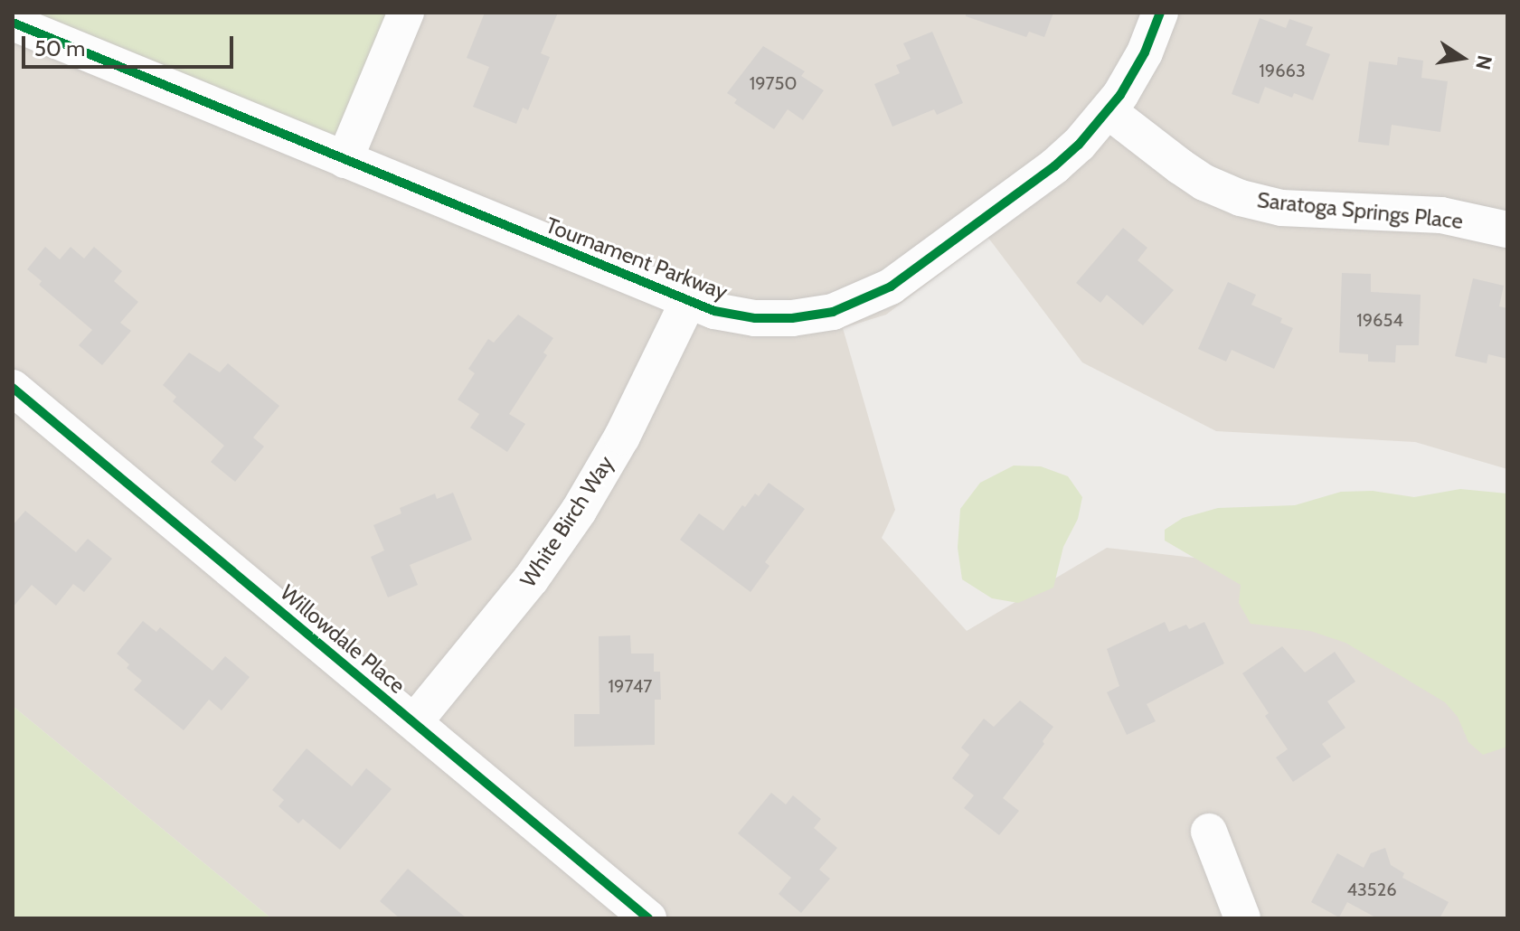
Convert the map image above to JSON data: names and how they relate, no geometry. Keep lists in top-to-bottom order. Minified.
{"streets":{"street":["Saratoga Springs Place","Tournament Parkway","White Birch Way","Willowdale Place"]},"crossings":[["Saratoga Springs Place","Tournament Parkway"],["Tournament Parkway","White Birch Way"],["White Birch Way","Willowdale Place"]],"house_numbers":["19663","19750","19654","19747","43526"],"scale_bar":"50 m","north":"right"}
